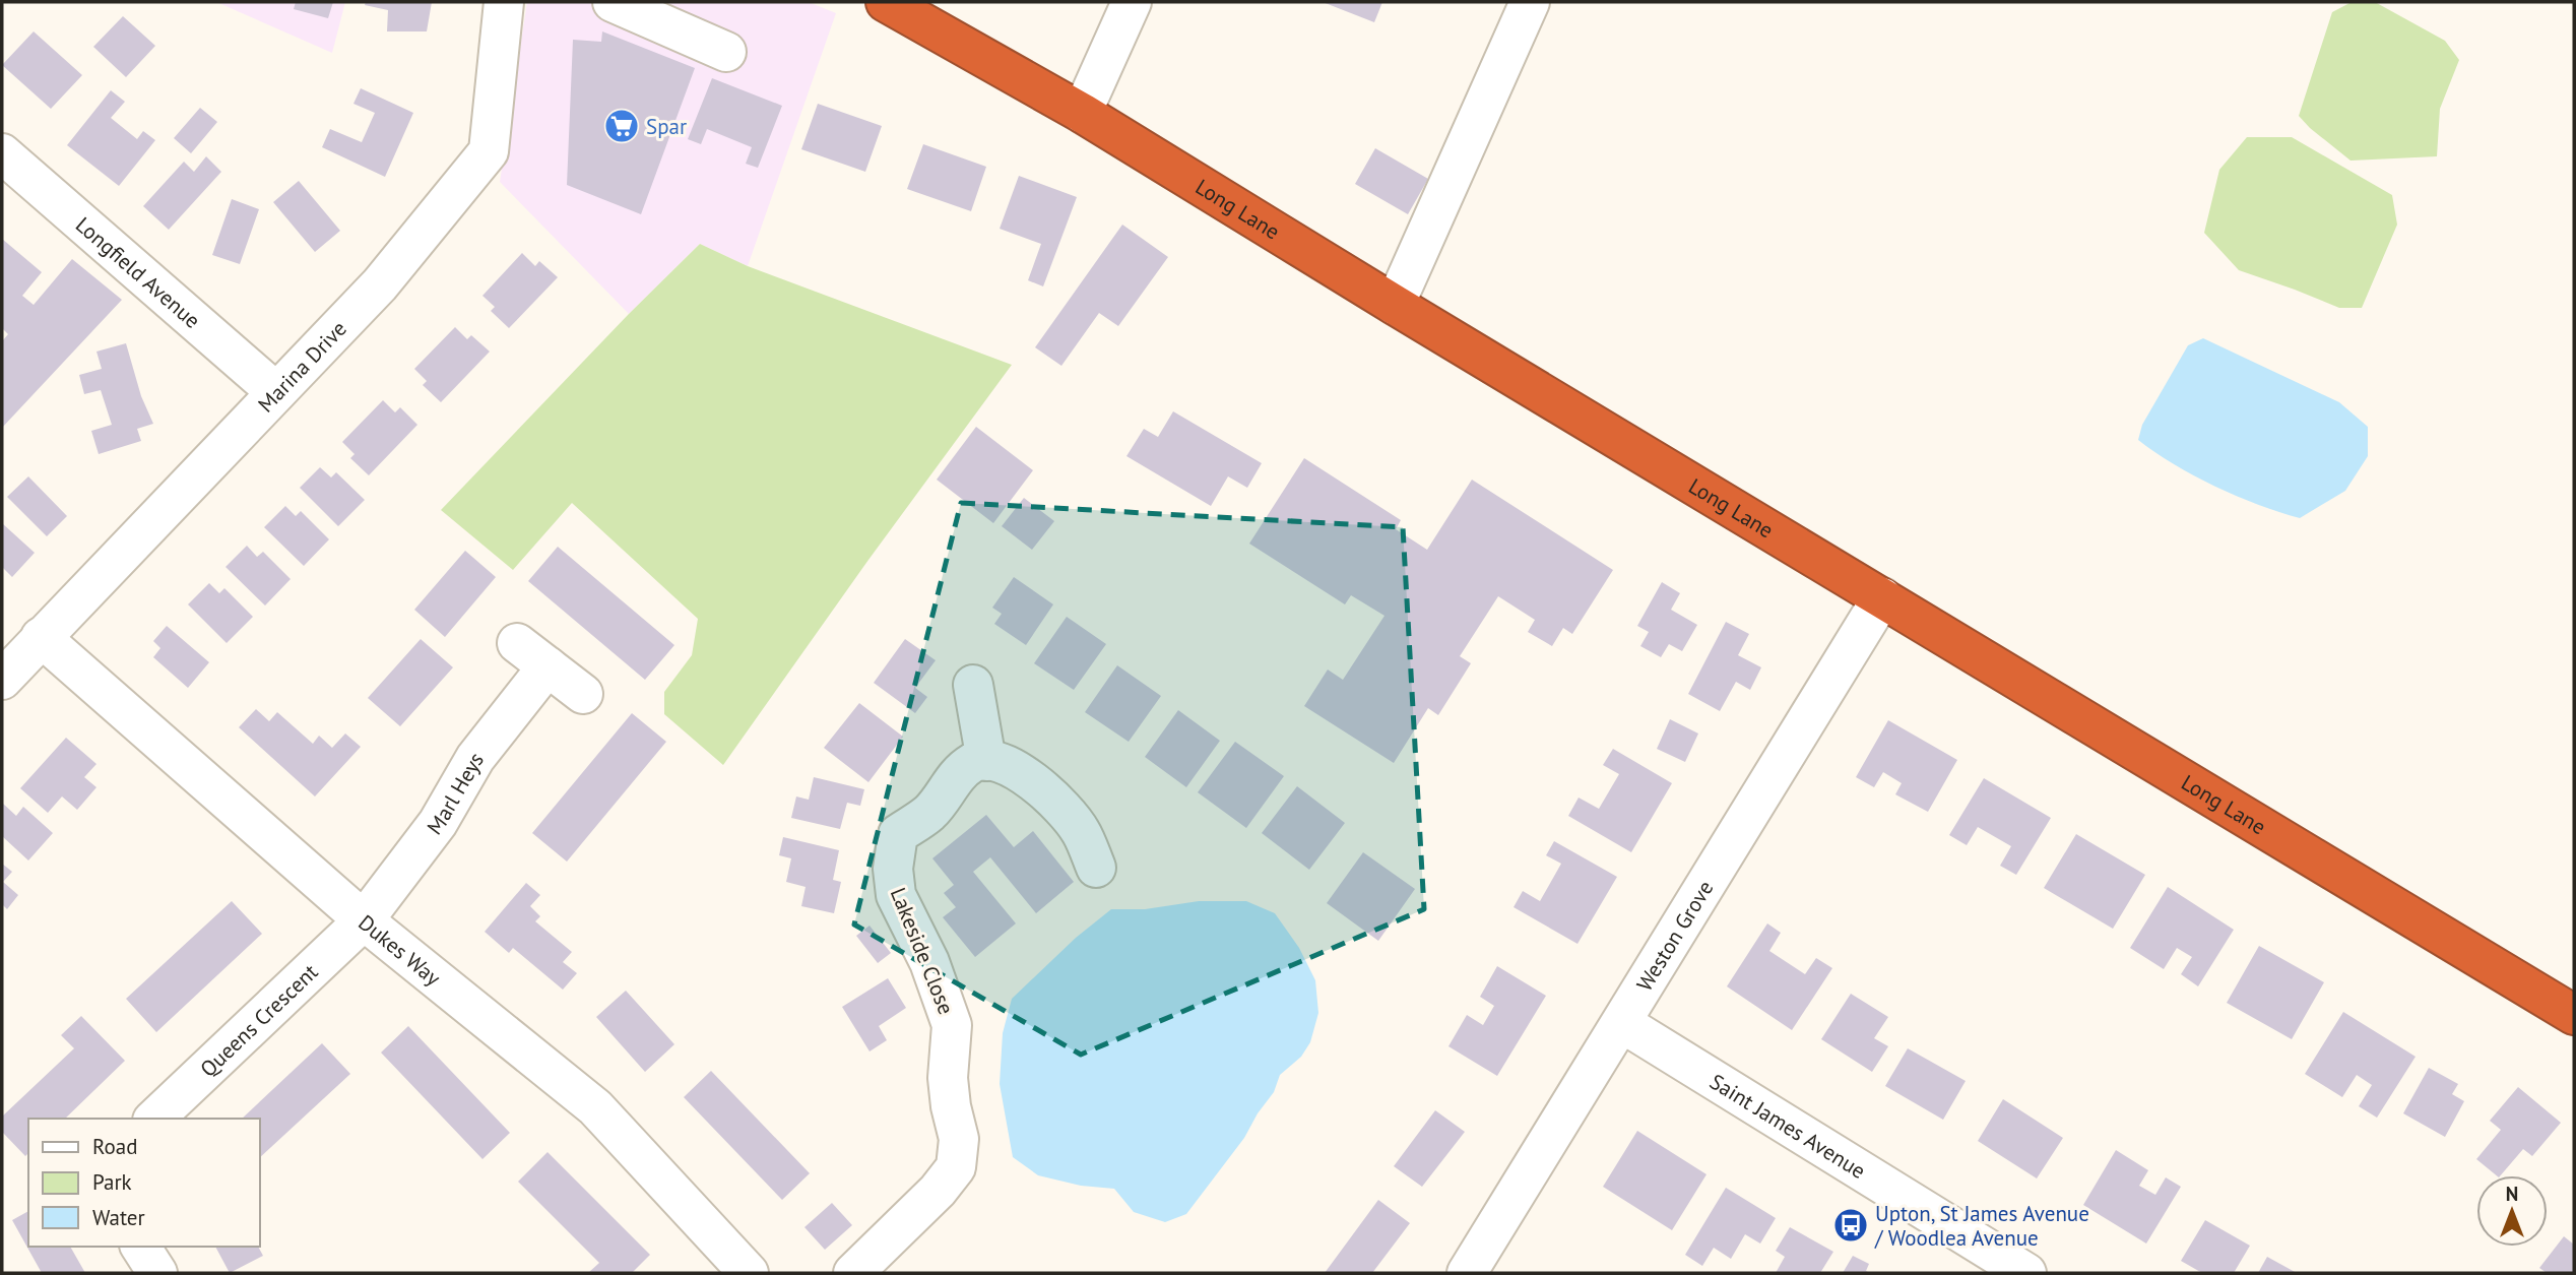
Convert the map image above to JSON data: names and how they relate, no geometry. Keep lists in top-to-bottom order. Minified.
{"streets":{"highway":["Long Lane"],"street":["Longfield Avenue","Marina Drive","Marl Heys","Weston Grove","Dukes Way","Lakeside Close","Queens Crescent","Saint James Avenue"]},"crossings":[["Long Lane","Weston Grove"],["Longfield Avenue","Marina Drive"],["Marina Drive","Dukes Way"],["Marl Heys","Dukes Way"],["Marl Heys","Queens Crescent"],["Weston Grove","Saint James Avenue"],["Dukes Way","Queens Crescent"]],"places":{"supermarket":["Spar"],"bus stop":["Upton, St James Avenue / Woodlea Avenue"]},"legend":["Road","Park","Water"],"north":"top"}
